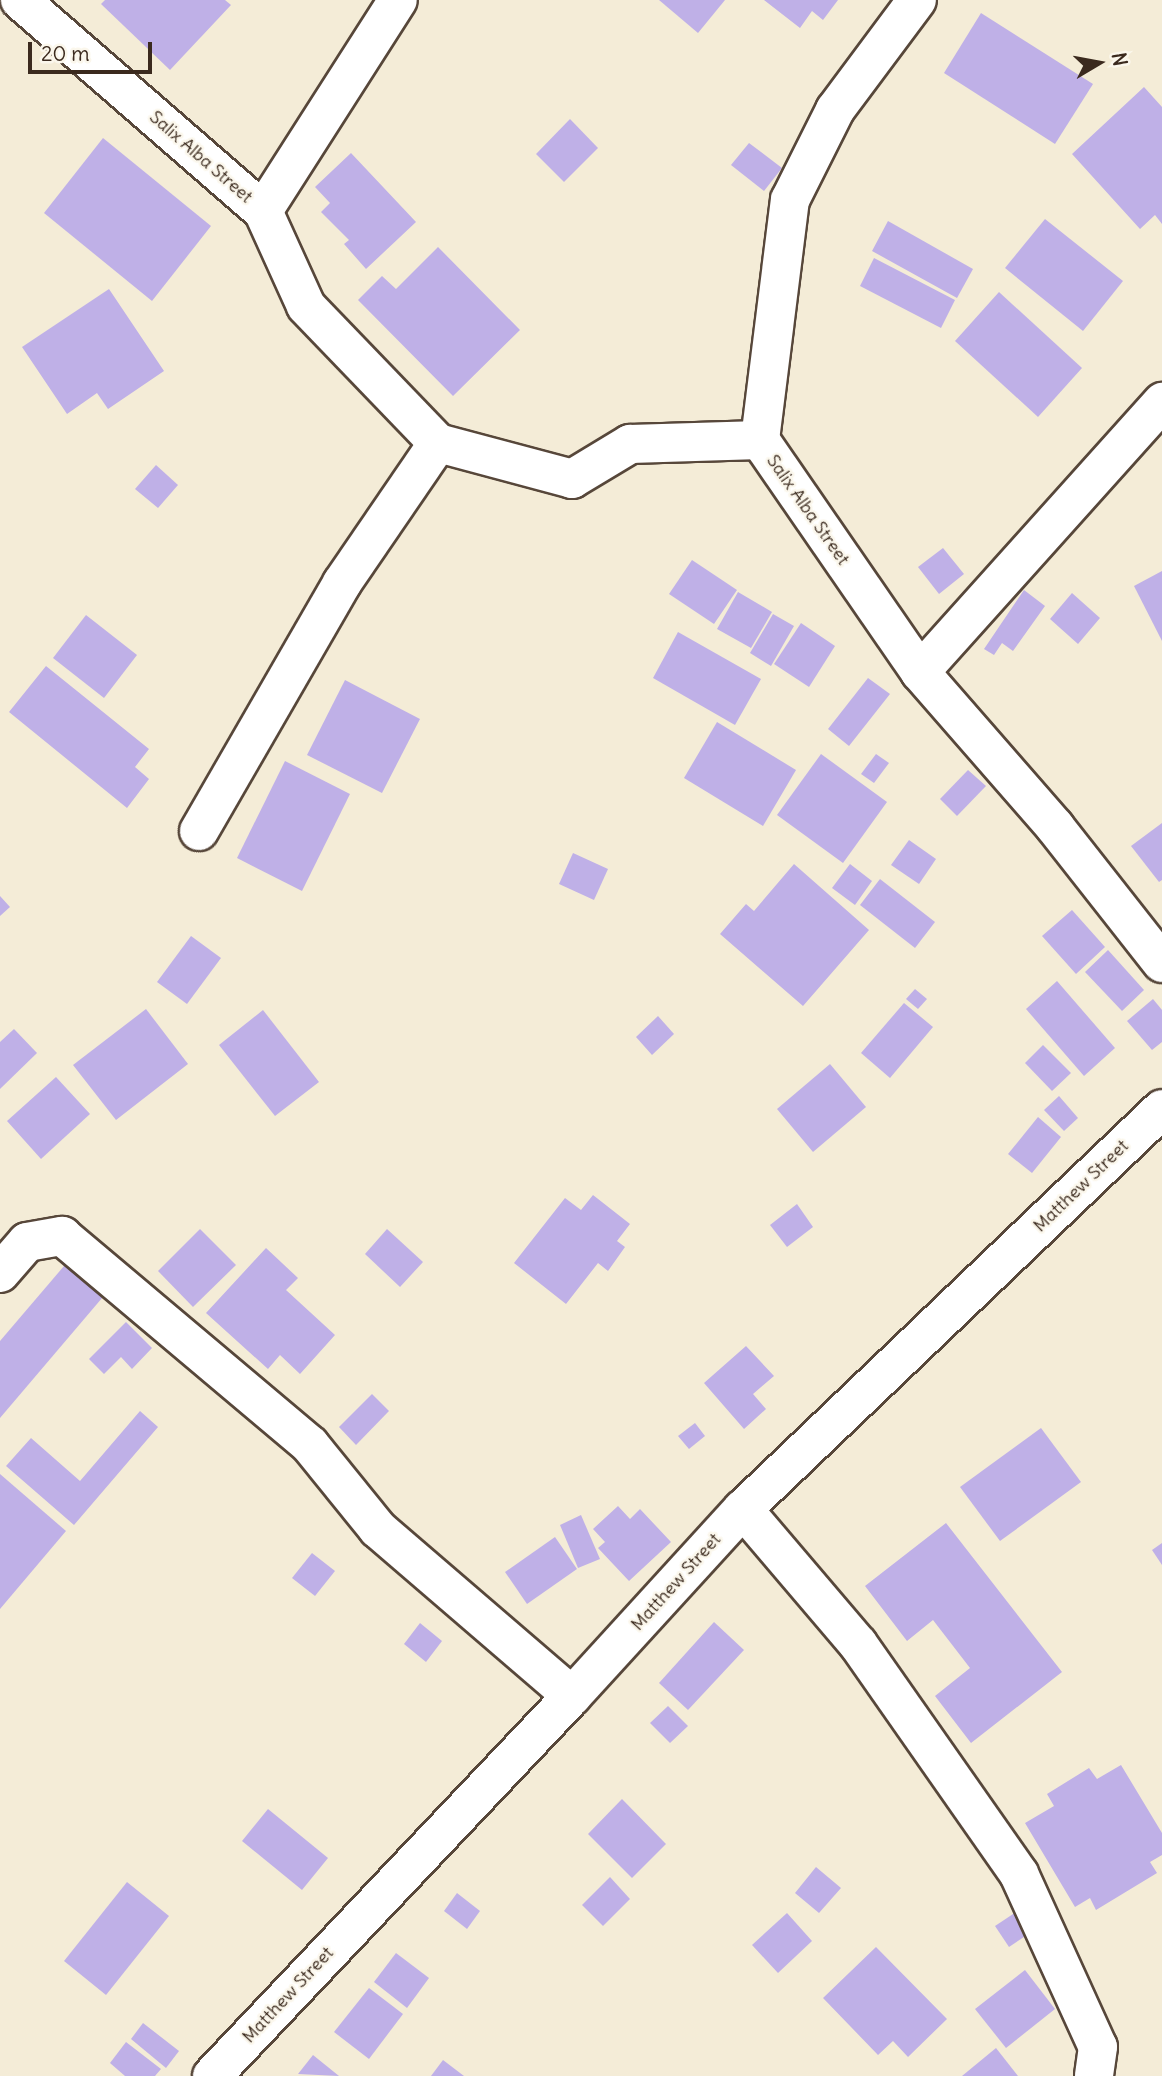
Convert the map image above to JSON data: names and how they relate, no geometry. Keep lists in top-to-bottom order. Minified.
{"streets":{"street":["Salix Alba Street","Matthew Street"]},"scale_bar":"20 m","north":"right"}
